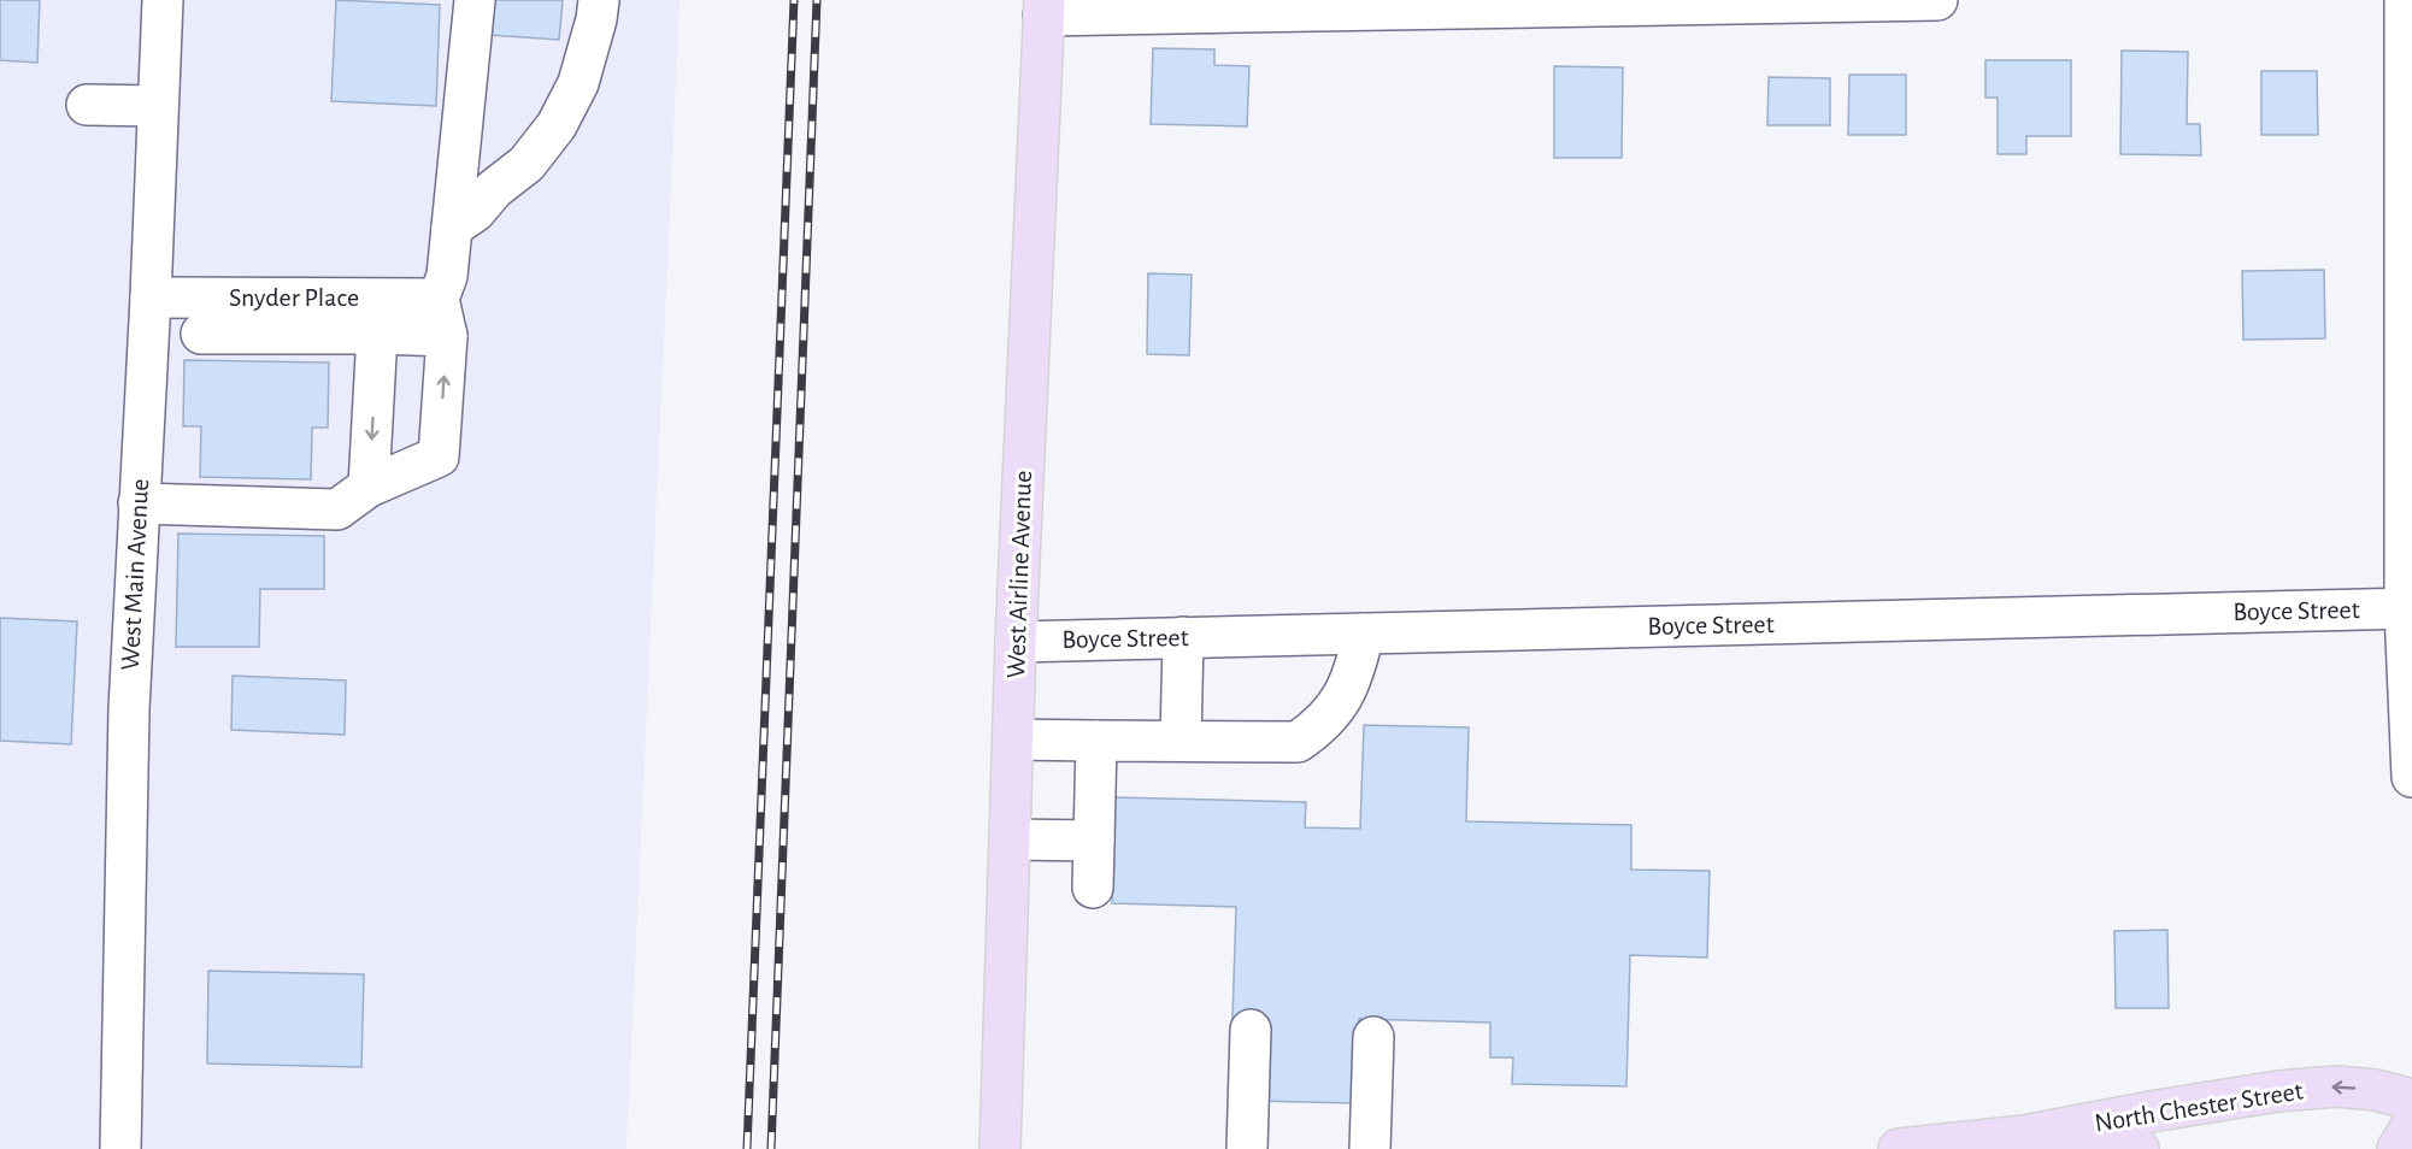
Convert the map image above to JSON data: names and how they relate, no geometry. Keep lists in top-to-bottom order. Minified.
{"streets":{"main road":["West Airline Avenue","North Chester Street"],"street":["Snyder Place","West Main Avenue","Boyce Street"]},"crossings":[["Snyder Place","West Main Avenue"],["West Airline Avenue","Boyce Street"]],"one_way":["North Chester Street"]}
